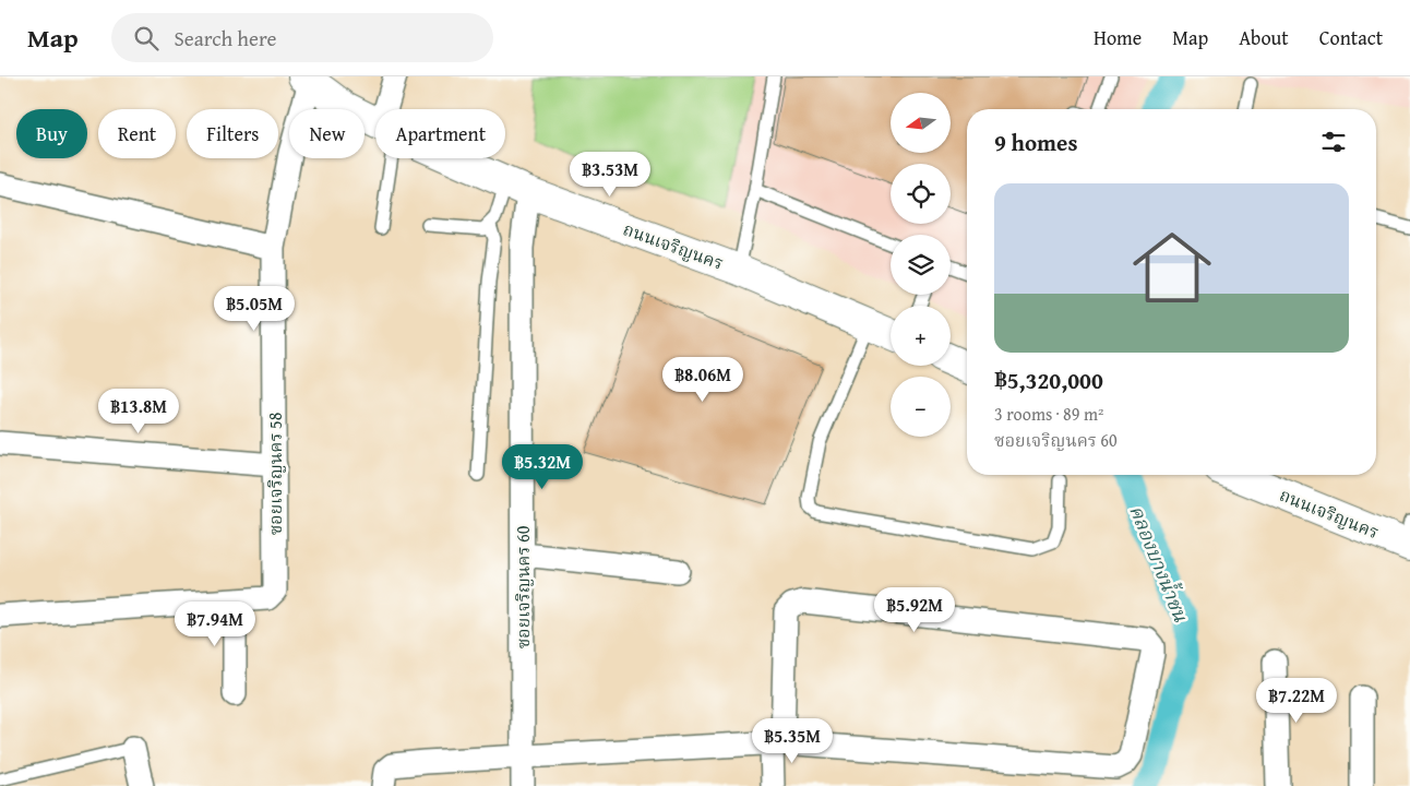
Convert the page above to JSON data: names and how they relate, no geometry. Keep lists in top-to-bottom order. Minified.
{"streets":{"main road":["ถนนเจริญนคร"],"street":["ซอยเจริญนคร 58","ซอยเจริญนคร 60"]},"crossings":[["ถนนเจริญนคร","ซอยเจริญนคร 58"],["ถนนเจริญนคร","ซอยเจริญนคร 60"]],"water":["คลองบางน้ำชน"],"north":"left","page":{"header":"Map","search":"Search here","nav":["Home","Map","About","Contact"],"map_buttons":["+","−"],"chip":["Buy","Rent","Filters","New","Apartment"],"heading":"9 homes","price":["฿3.53M","฿5.05M","฿8.06M","฿13.8M","฿5.32M","฿5.92M","฿7.94M","฿7.22M","฿5.35M"],"list":[{"name":"฿5,320,000","note":"3 rooms · 89 m² · ซอยเจริญนคร 60"}]}}
